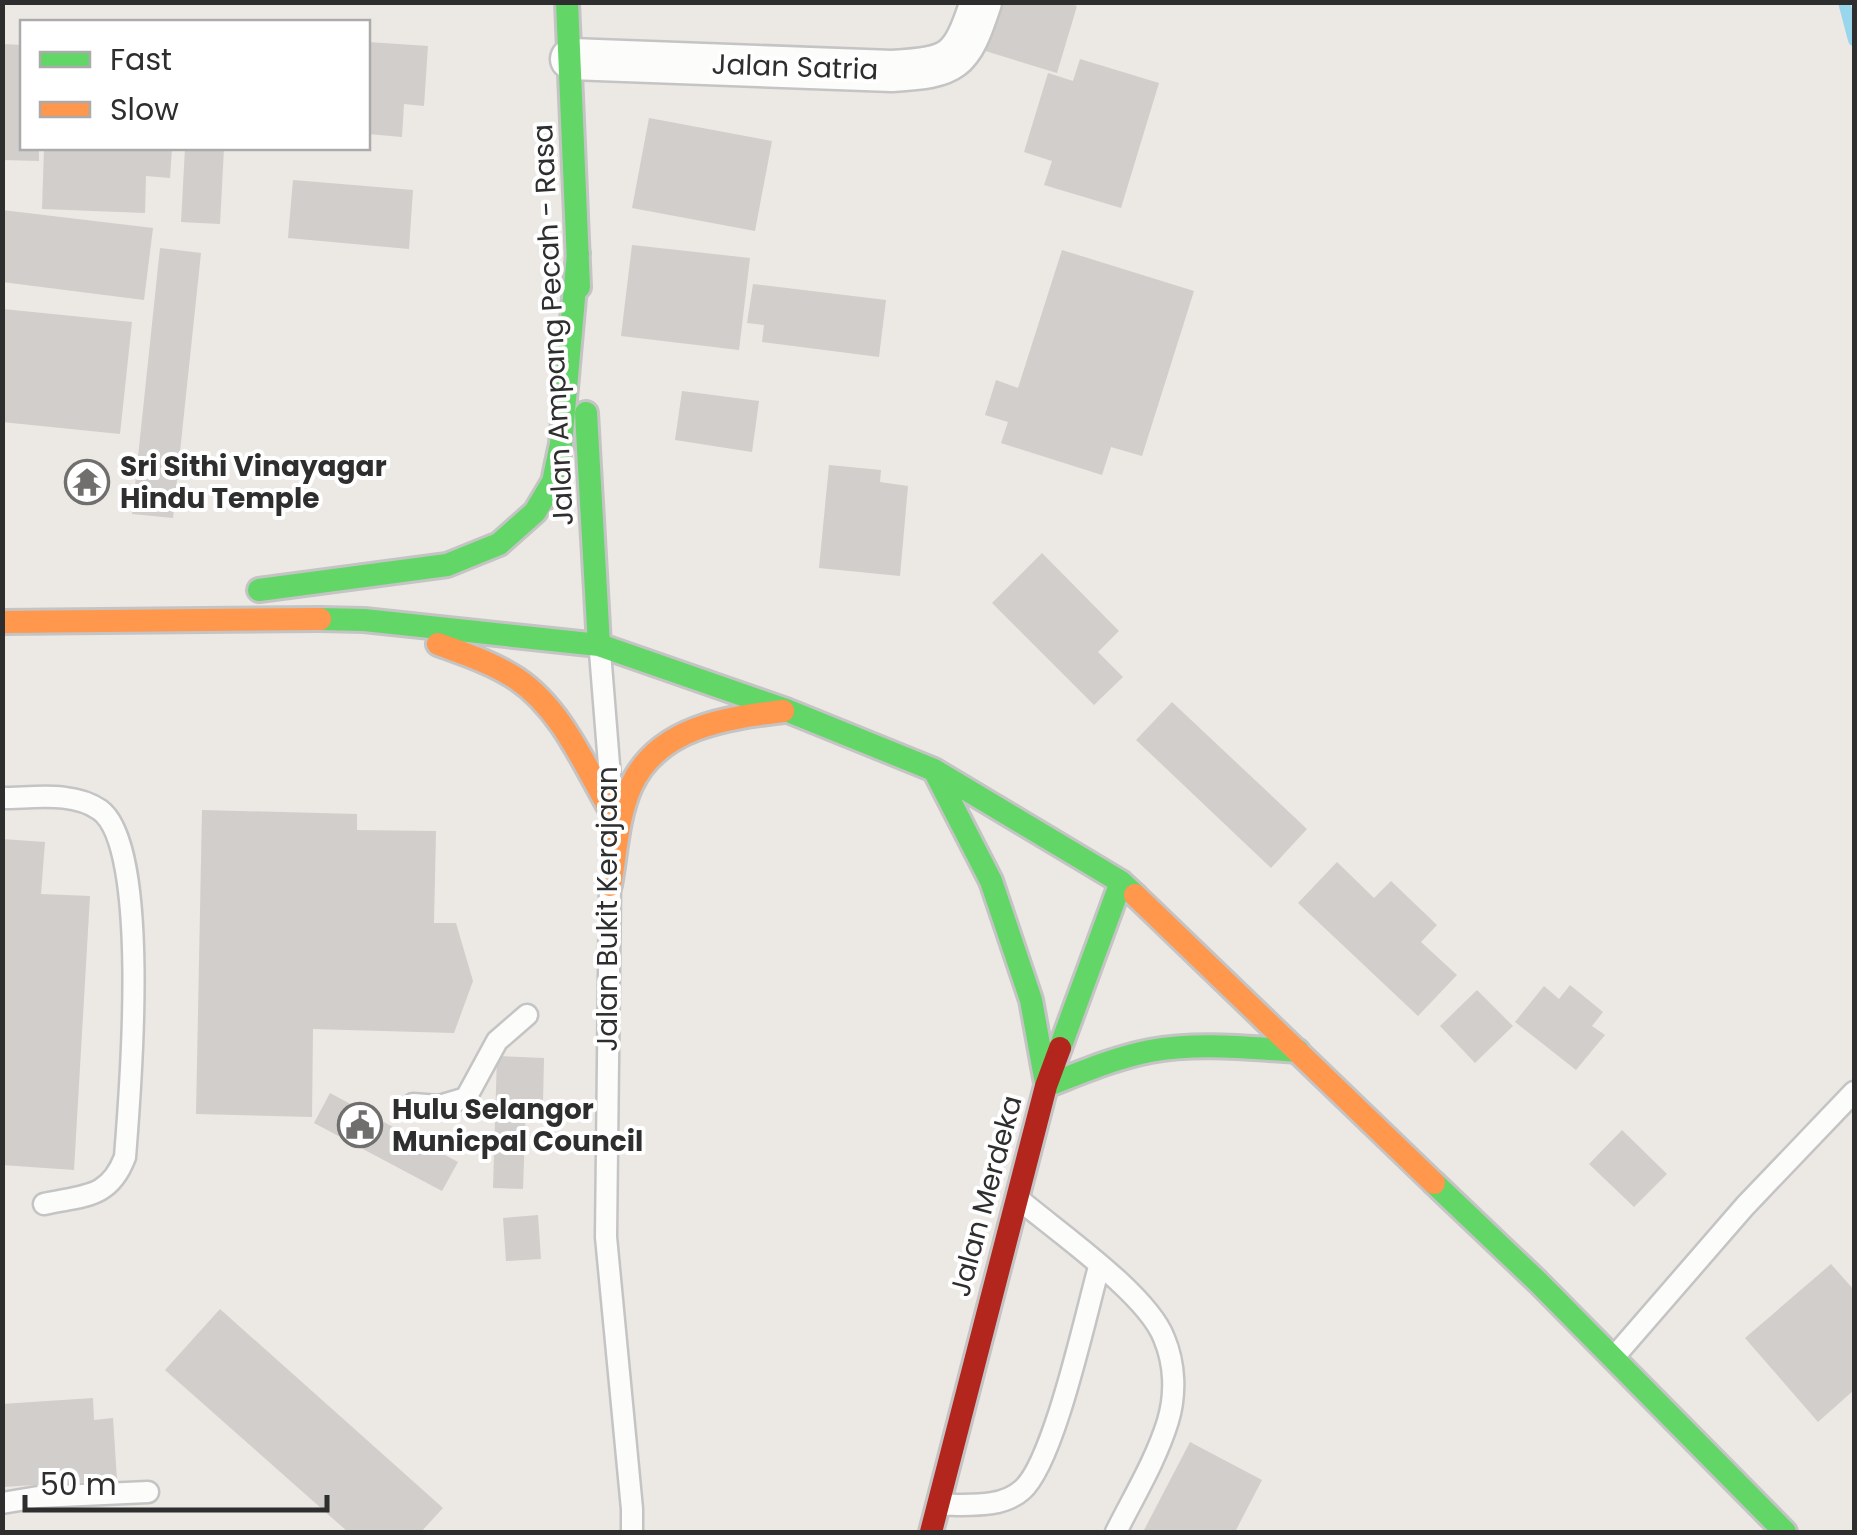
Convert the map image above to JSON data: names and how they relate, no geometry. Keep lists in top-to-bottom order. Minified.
{"streets":{"main road":["Jalan Ampang Pecah - Rasa","Jalan Merdeka"],"street":["Jalan Satria"],"lane":["Jalan Bukit Kerajaan"]},"crossings":[["Jalan Satria","Jalan Ampang Pecah - Rasa"],["Jalan Ampang Pecah - Rasa","Jalan Bukit Kerajaan"]],"places":{"temple":["Sri Sithi Vinayagar Hindu Temple"],"public building":["Hulu Selangor Municpal Council"]},"legend":["Fast","Slow"],"scale_bar":"50 m"}
